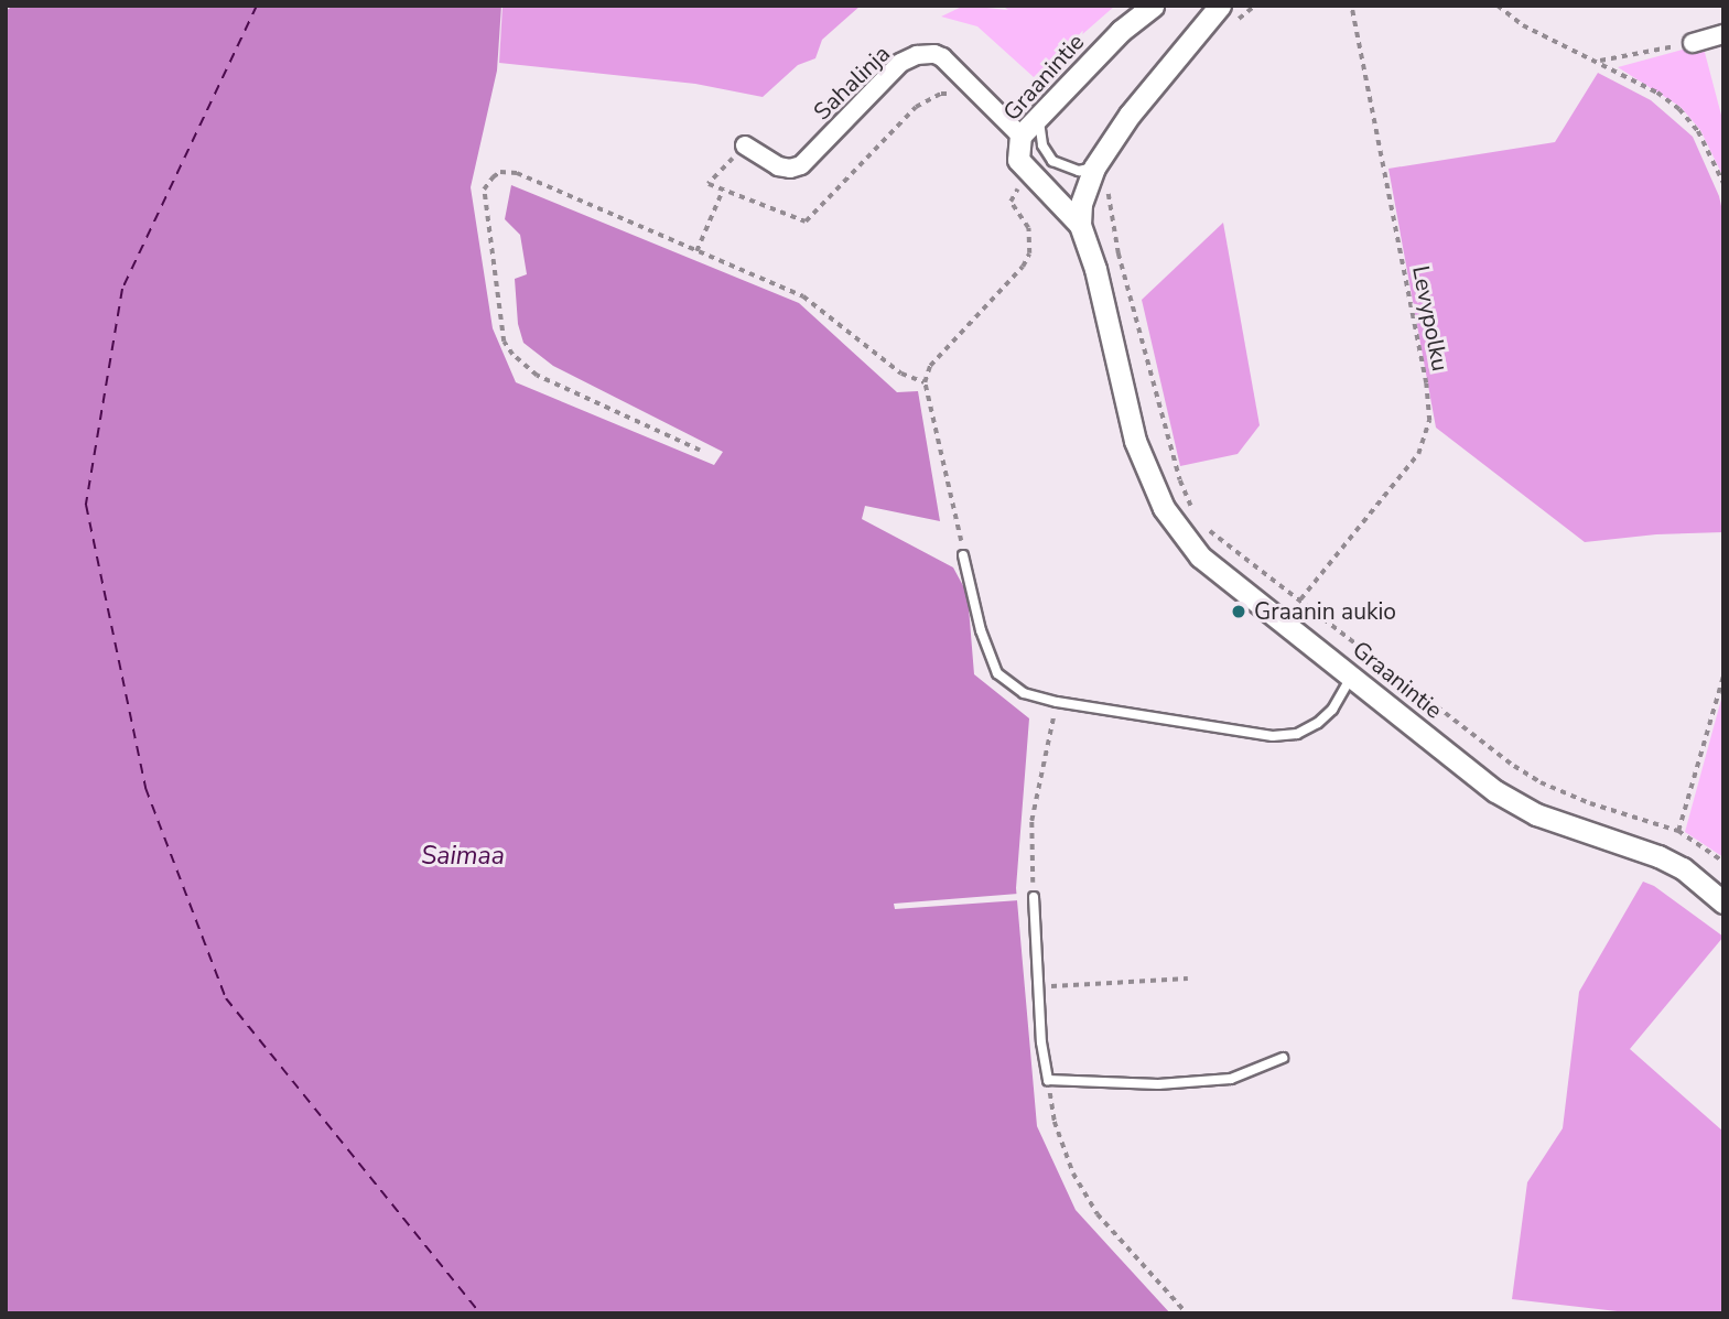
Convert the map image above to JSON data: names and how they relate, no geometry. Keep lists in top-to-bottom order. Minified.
{"streets":{"street":["Graanintie","Sahalinja"],"path":["Levypolku"]},"crossings":[["Graanintie","Sahalinja"]],"water":["Saimaa"],"places":["Graanin aukio"]}
